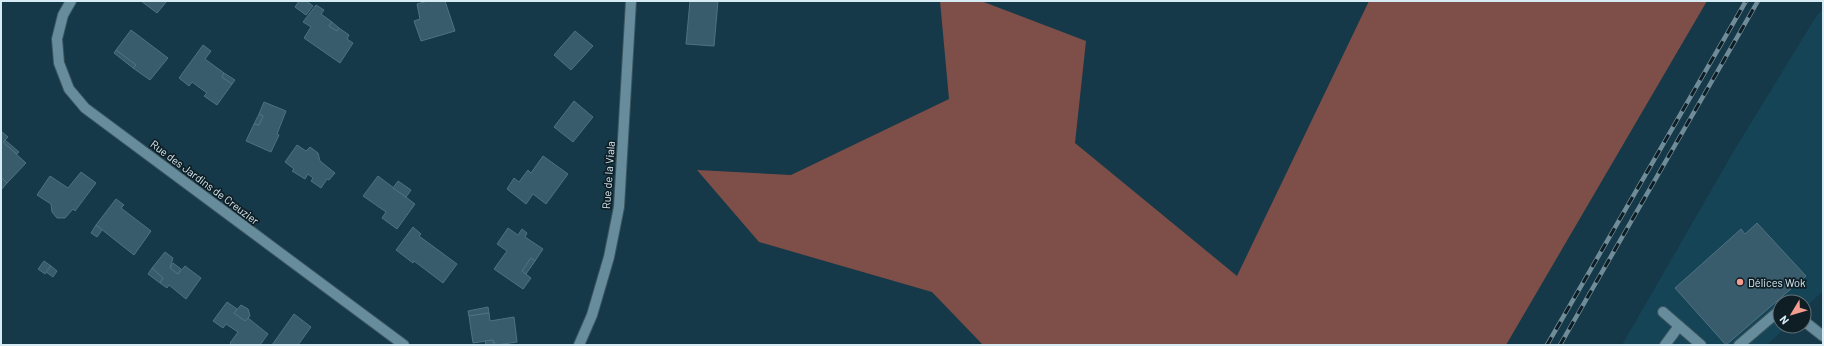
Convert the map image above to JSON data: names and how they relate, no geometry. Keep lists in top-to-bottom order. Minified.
{"streets":{"street":["Rue de la Viala","Rue des Jardins de Creuzier"]},"places":["Délices Wok"],"north":"bottom left"}
